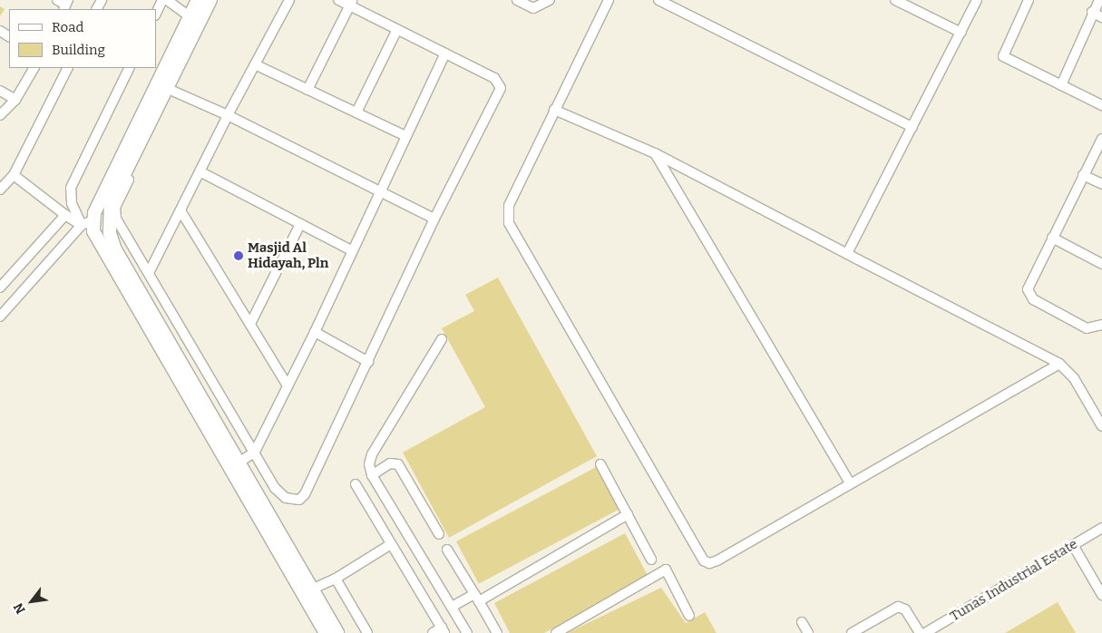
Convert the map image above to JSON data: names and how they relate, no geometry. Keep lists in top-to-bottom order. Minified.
{"streets":{"street":["Tunas Industrial Estate"]},"places":["Masjid Al Hidayah, Pln"],"legend":["Road","Building"],"north":"bottom left"}
